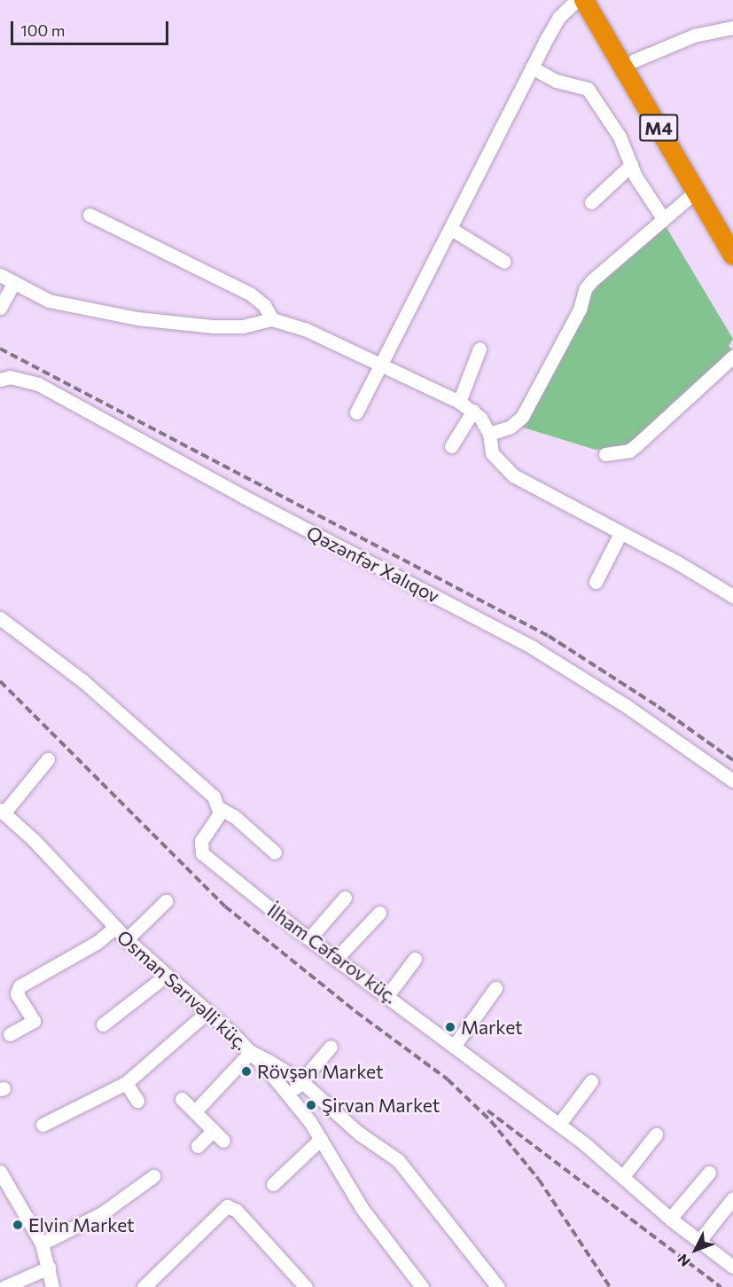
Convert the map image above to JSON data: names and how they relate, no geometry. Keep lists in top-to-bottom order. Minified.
{"streets":{"highway":["M4"],"street":["Qəzənfər Xalıqov","İlham Cəfərov küç.","Osman Sarıvəlli küç."]},"places":["Market","Rövşən Market","Şirvan Market","Elvin Market"],"scale_bar":"100 m","north":"bottom left"}
